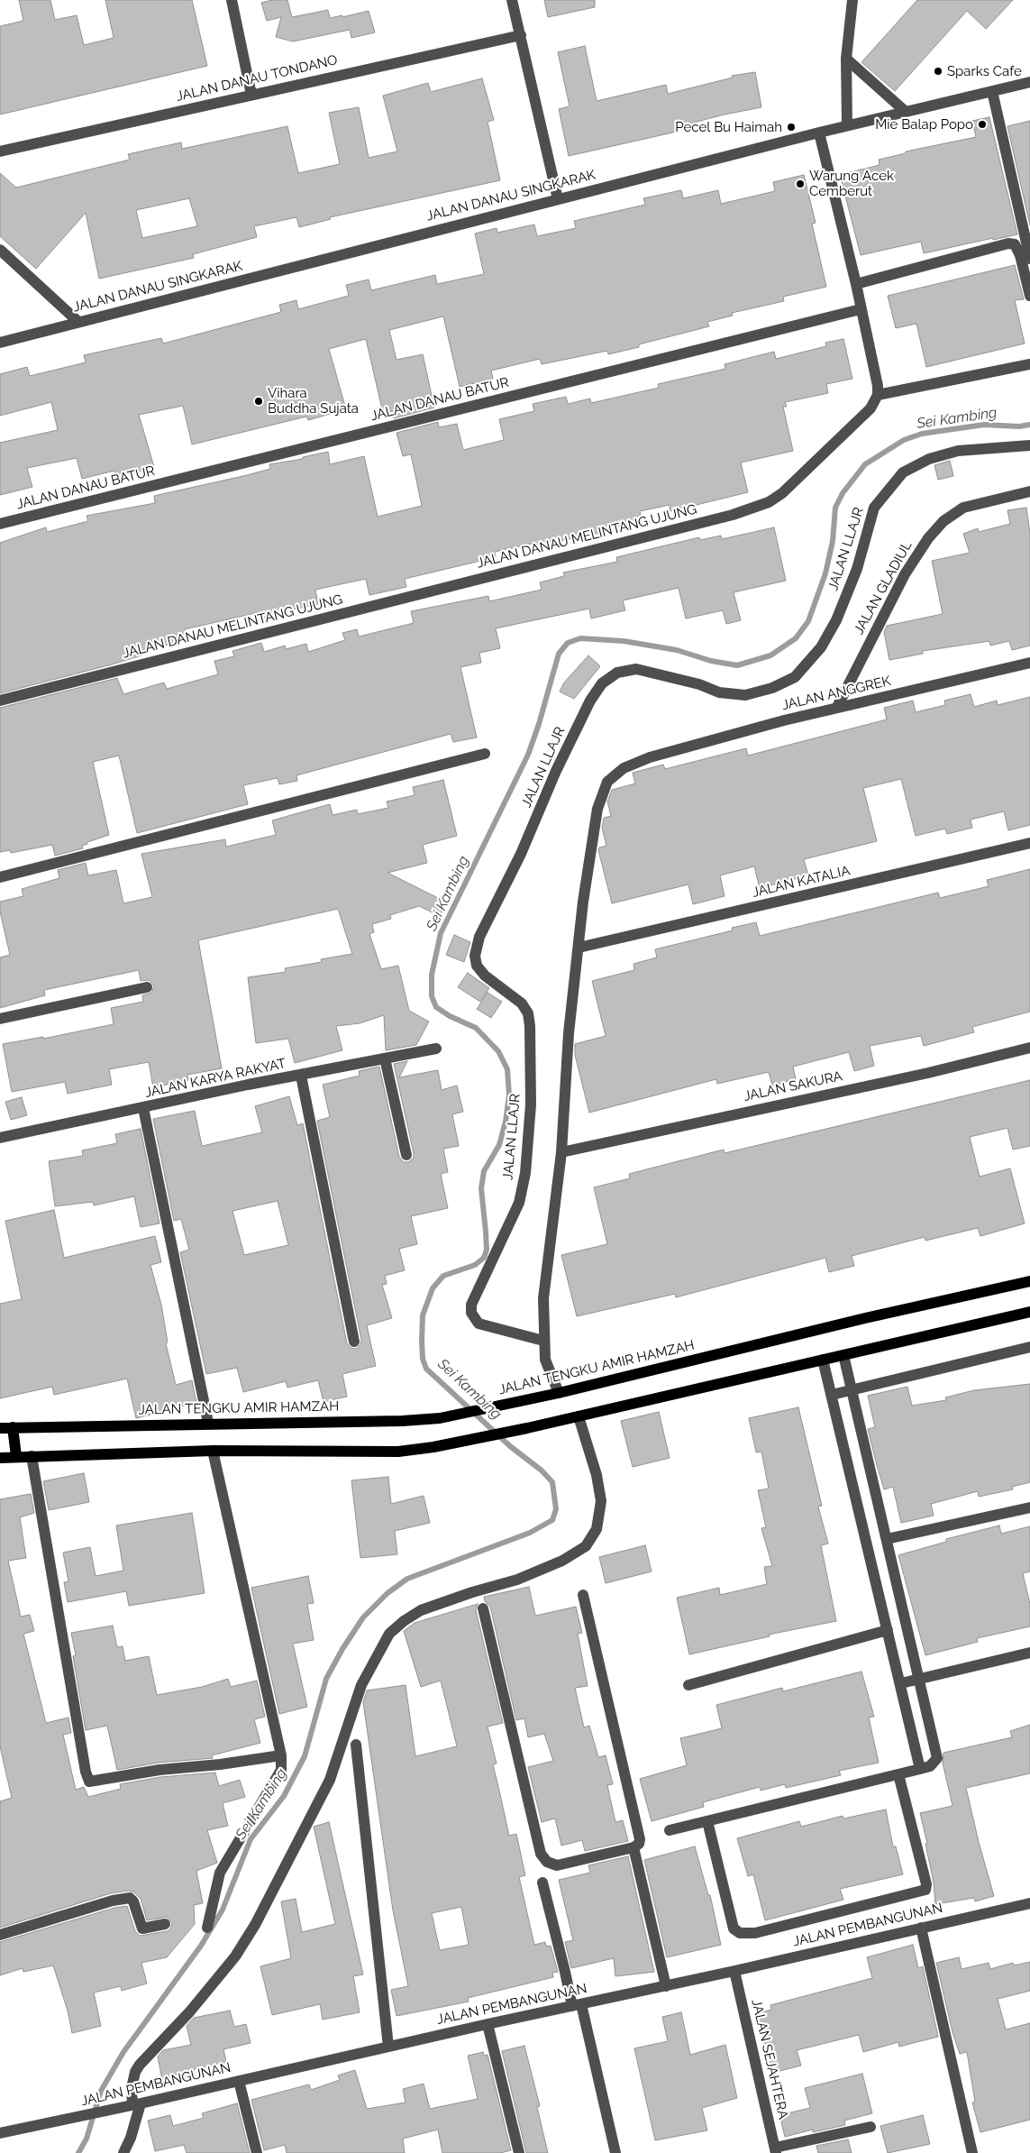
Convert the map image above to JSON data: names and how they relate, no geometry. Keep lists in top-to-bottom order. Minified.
{"streets":{"main road":["JALAN TENGKU AMIR HAMZAH"],"street":["JALAN DANAU TONDANO","JALAN DANAU SINGKARAK","JALAN DANAU BATUR","JALAN DANAU MELINTANG UJUNG","JALAN LLAJR","JALAN GLADIUL","JALAN ANGGREK","JALAN KATALIA","JALAN KARYA RAKYAT","JALAN SAKURA","JALAN PEMBANGUNAN","JALAN SEJAHTERA"]},"crossings":[["JALAN LLAJR","JALAN ANGGREK"],["JALAN GLADIUL","JALAN ANGGREK"],["JALAN ANGGREK","JALAN KATALIA"],["JALAN ANGGREK","JALAN SAKURA"],["JALAN ANGGREK","JALAN TENGKU AMIR HAMZAH"],["JALAN PEMBANGUNAN","JALAN SEJAHTERA"]],"water":["Sei Kambing"],"places":["Sparks Cafe","Mie Balap Popo","Pecel Bu Haimah","Warung Acek Cemberut","Vihara Buddha Sujata"]}
